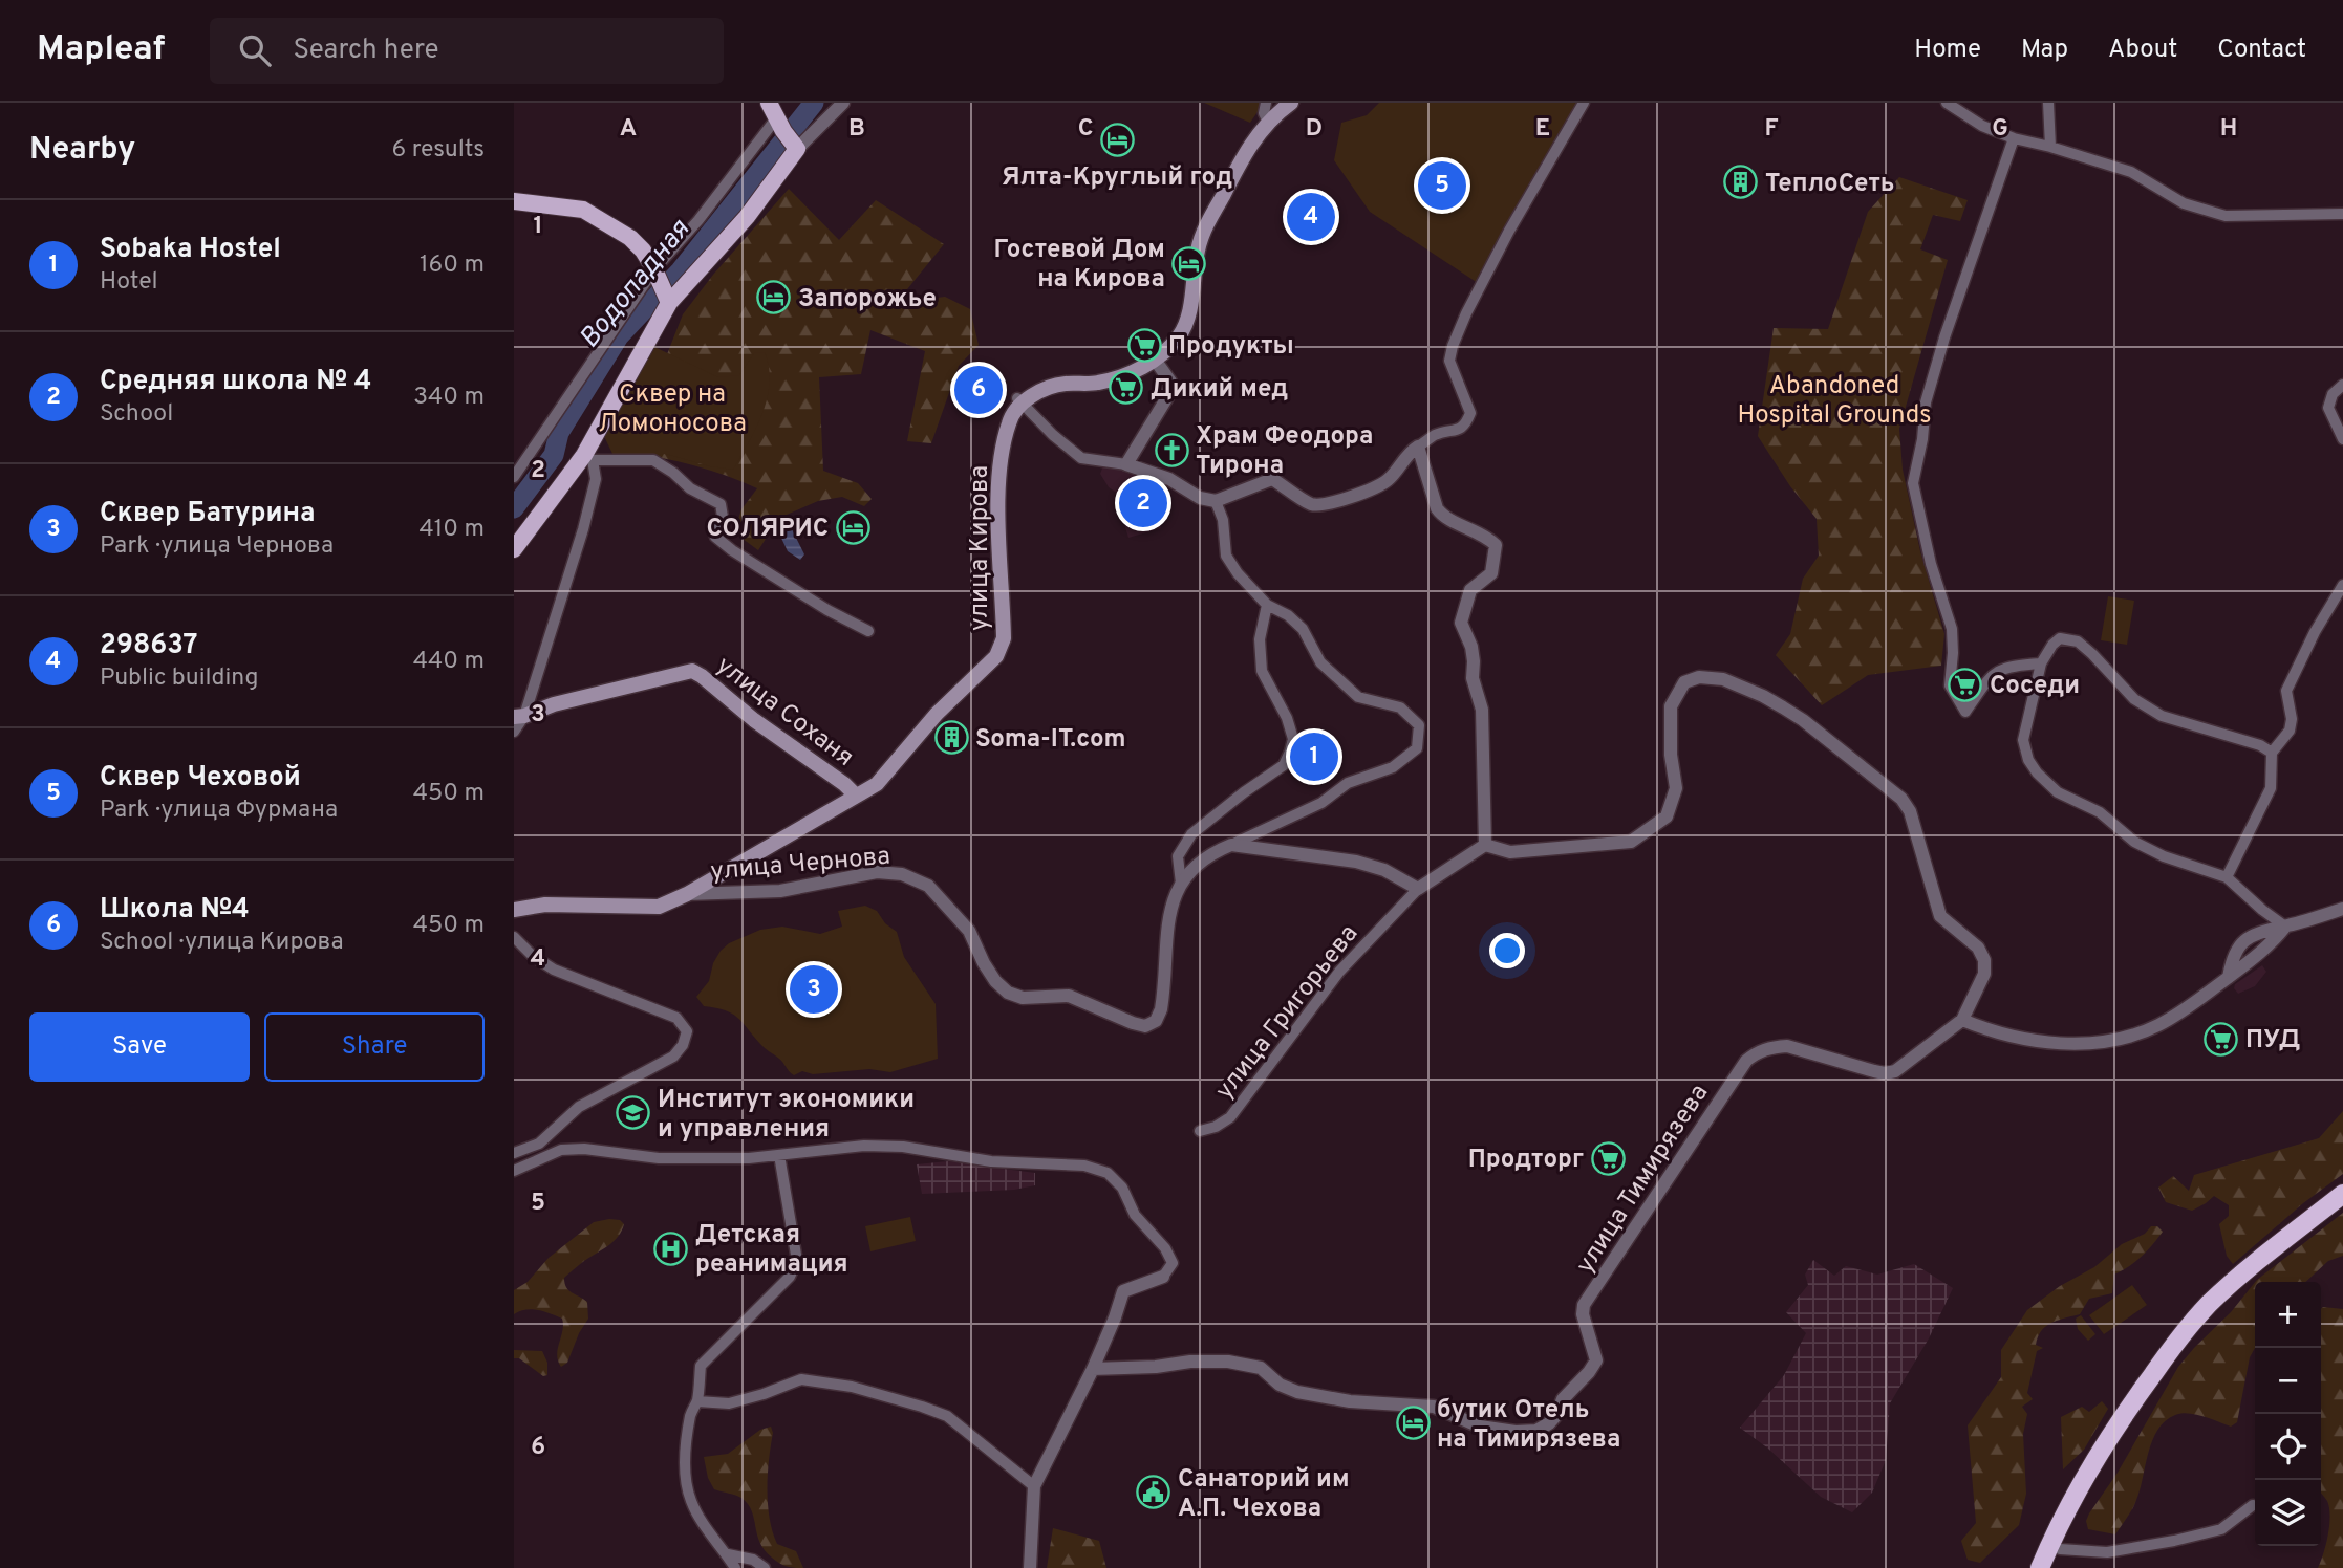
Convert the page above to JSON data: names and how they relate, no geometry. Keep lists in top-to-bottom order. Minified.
{"streets":{"main road":["улица Кирова","улица Соханя"],"street":["улица Чернова","улица Григорьева","улица Тимирязева"]},"crossings":[["улица Кирова","улица Соханя"],["улица Кирова","улица Чернова"]],"water":["Водопадная"],"parks":["Abandoned Hospital Grounds","Сквер на Ломоносова"],"places":{"hotel":["Ялта-Круглый год","Гостевой Дом на Кирова","Запорожье","СОЛЯРИС","бутик Отель на Тимирязева"],"building":["ТеплоСеть","Soma-IT.com"],"supermarket":["Продукты","Дикий мед","Соседи","ПУД","Продторг"],"church":["Храм Феодора Тирона"],"school or university":["Институт экономики и управления"],"hospital":["Детская реанимация"],"public building":["Санаторий им А.П. Чехова"]},"page":{"header":"Mapleaf","search":"Search here","nav":["Home","Map","About","Contact"],"heading":["Nearby","6 results"],"pins":["5","4","6","2","1","3"],"list":[{"mark":"1","name":"Sobaka Hostel","note":"Hotel","value":"160 m"},{"mark":"2","name":"Средняя школа № 4","note":"School","value":"340 m"},{"mark":"3","name":"Сквер Батурина","note":"Park · улица Чернова","value":"410 m"},{"mark":"4","name":"298637","note":"Public building","value":"440 m"},{"mark":"5","name":"Сквер Чеховой","note":"Park · улица Фурмана","value":"450 m"},{"mark":"6","name":"Школа №4","note":"School · улица Кирова","value":"450 m"}],"buttons":["Save","Share"],"map_buttons":["+","−"]},"grid":{"columns":["A","B","C","D","E","F","G","H"],"rows":["1","2","3","4","5","6"]}}
